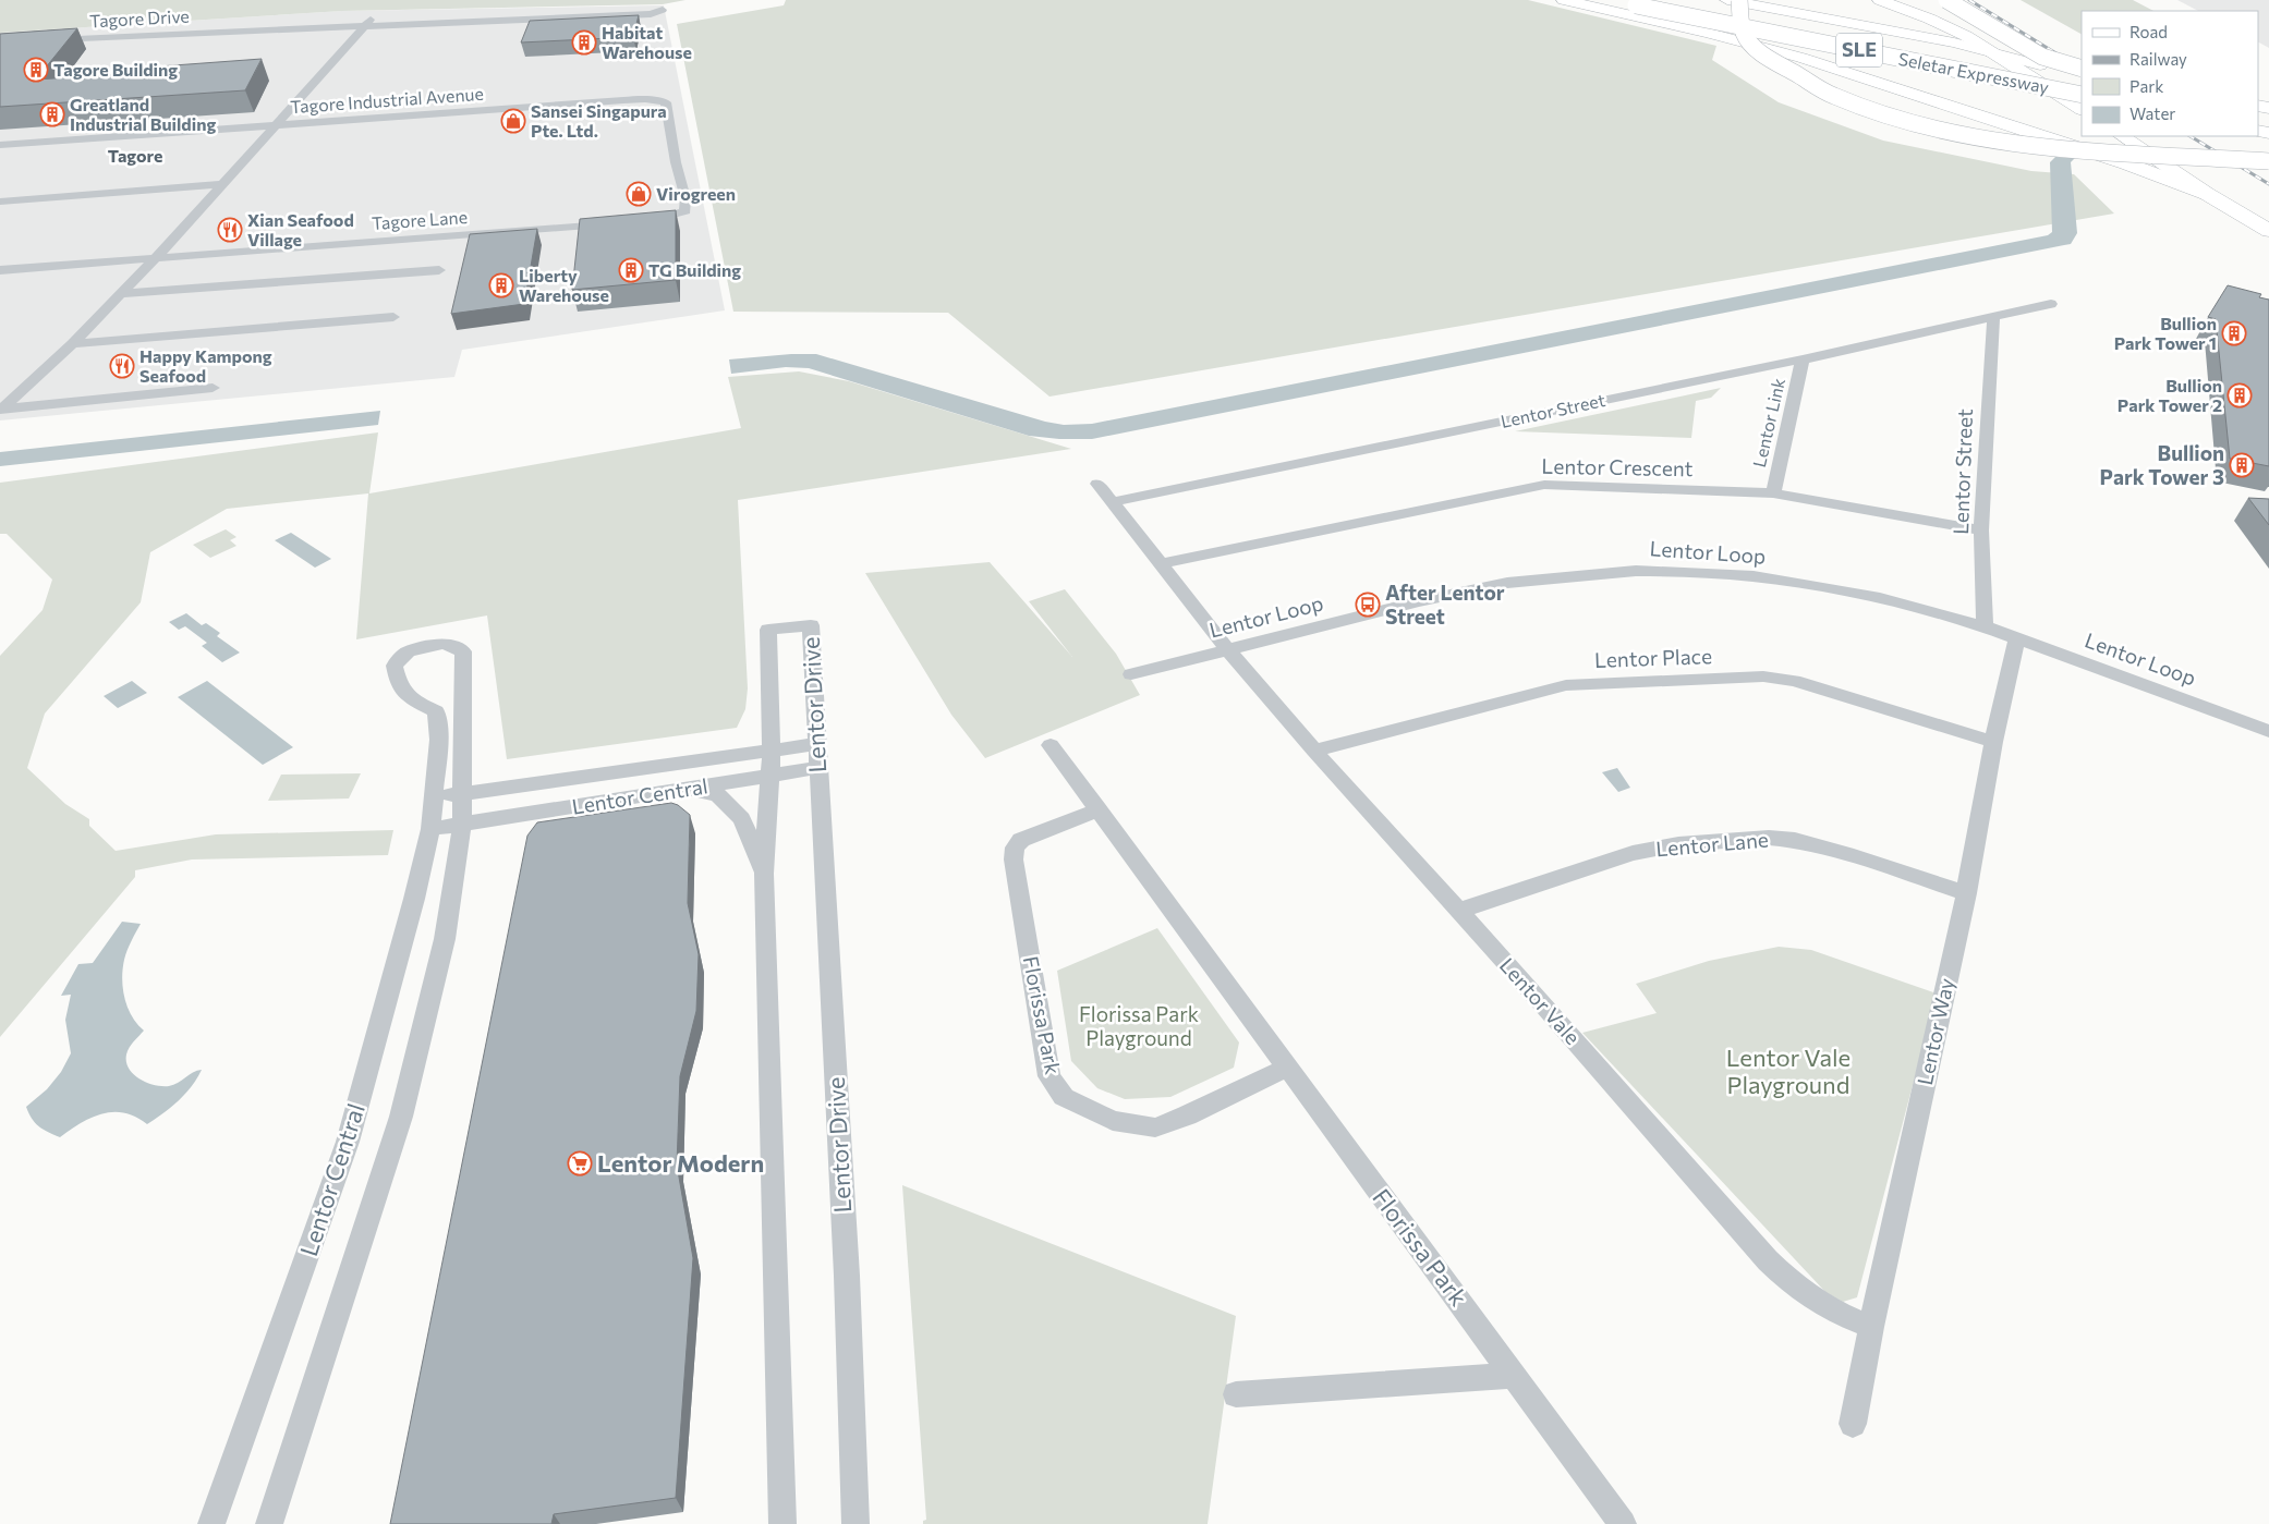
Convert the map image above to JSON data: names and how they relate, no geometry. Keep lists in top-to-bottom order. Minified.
{"streets":{"main road":["SLE","Seletar Expressway"],"street":["Tagore Drive","Tagore Industrial Avenue","Tagore Lane","Lentor Street","Lentor Link","Lentor Crescent","Lentor Loop","Lentor Place","Lentor Drive","Lentor Central","Lentor Lane","Lentor Vale","Florissa Park","Lentor Way"]},"crossings":[["Lentor Street","Lentor Link"],["Lentor Street","Lentor Crescent"],["Lentor Street","Lentor Loop"],["Lentor Link","Lentor Crescent"],["Lentor Loop","Lentor Vale"],["Lentor Loop","Lentor Way"],["Lentor Place","Lentor Vale"],["Lentor Place","Lentor Way"],["Lentor Drive","Lentor Central"],["Lentor Lane","Lentor Vale"],["Lentor Lane","Lentor Way"],["Lentor Vale","Lentor Way"]],"districts":["Tagore"],"parks":["Florissa Park Playground","Lentor Vale Playground"],"places":{"building":["Habitat Warehouse","Tagore Building","Greatland Industrial Building","TG Building","Liberty Warehouse","Bullion Park Tower 1","Bullion Park Tower 2","Bullion Park Tower 3"],"shop":["Sansei Singapura Pte. Ltd.","Virogreen"],"restaurant":["Xian Seafood Village","Happy Kampong Seafood"],"bus stop":["After Lentor Street"],"supermarket":["Lentor Modern"]},"legend":["Road","Railway","Park","Water"]}
